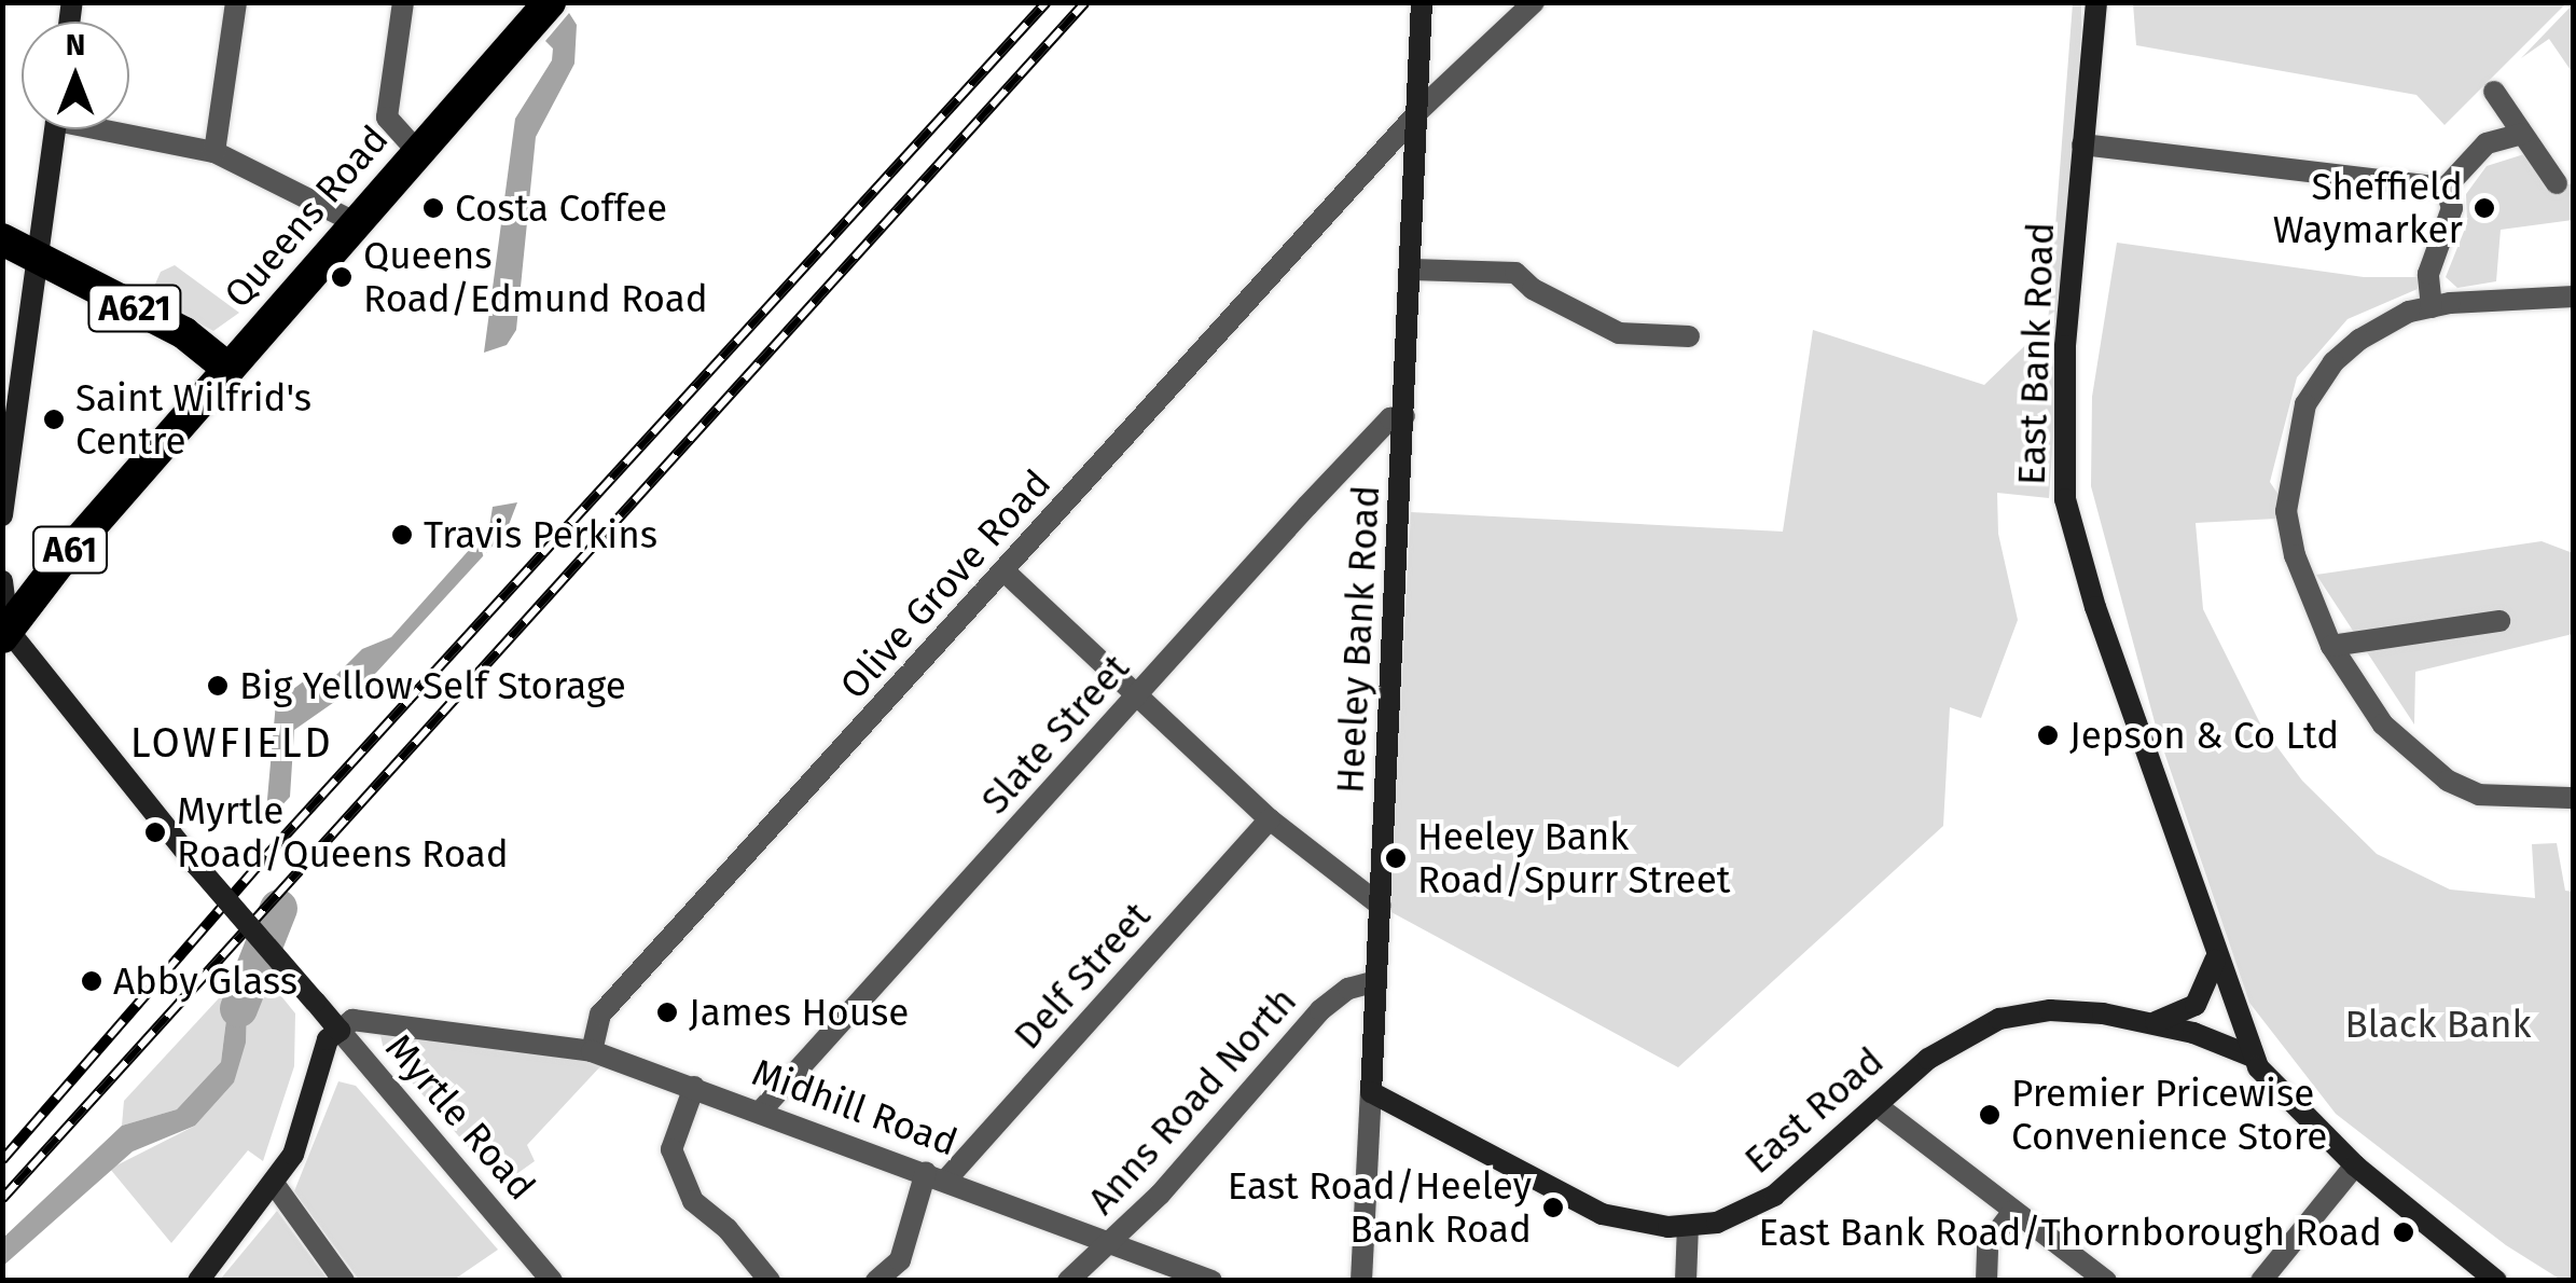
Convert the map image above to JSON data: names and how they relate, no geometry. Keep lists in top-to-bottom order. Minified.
{"streets":{"highway":["Queens Road","A621","A61"],"street":["East Bank Road","Olive Grove Road","Heeley Bank Road","Slate Street","Delf Street","Anns Road North","Midhill Road","East Road","Myrtle Road"]},"crossings":[["Queens Road","A621"],["Queens Road","Myrtle Road"],["East Bank Road","East Road"],["Olive Grove Road","Heeley Bank Road"],["Olive Grove Road","Midhill Road"],["Heeley Bank Road","Slate Street"],["Heeley Bank Road","Anns Road North"],["Heeley Bank Road","East Road"],["Slate Street","Midhill Road"],["Delf Street","Midhill Road"],["Anns Road North","Midhill Road"],["Midhill Road","Myrtle Road"]],"districts":["LOWFIELD"],"parks":["Black Bank"],"places":["Costa Coffee","Sheffield Waymarker","Queens Road/Edmund Road","Saint Wilfrid's Centre","Travis Perkins","Big Yellow Self Storage","Jepson & Co Ltd","Myrtle Road/Queens Road","Heeley Bank Road/Spurr Street","Abby Glass","James House","Premier Pricewise Convenience Store","East Road/Heeley Bank Road","East Bank Road/Thornborough Road"],"north":"top"}
